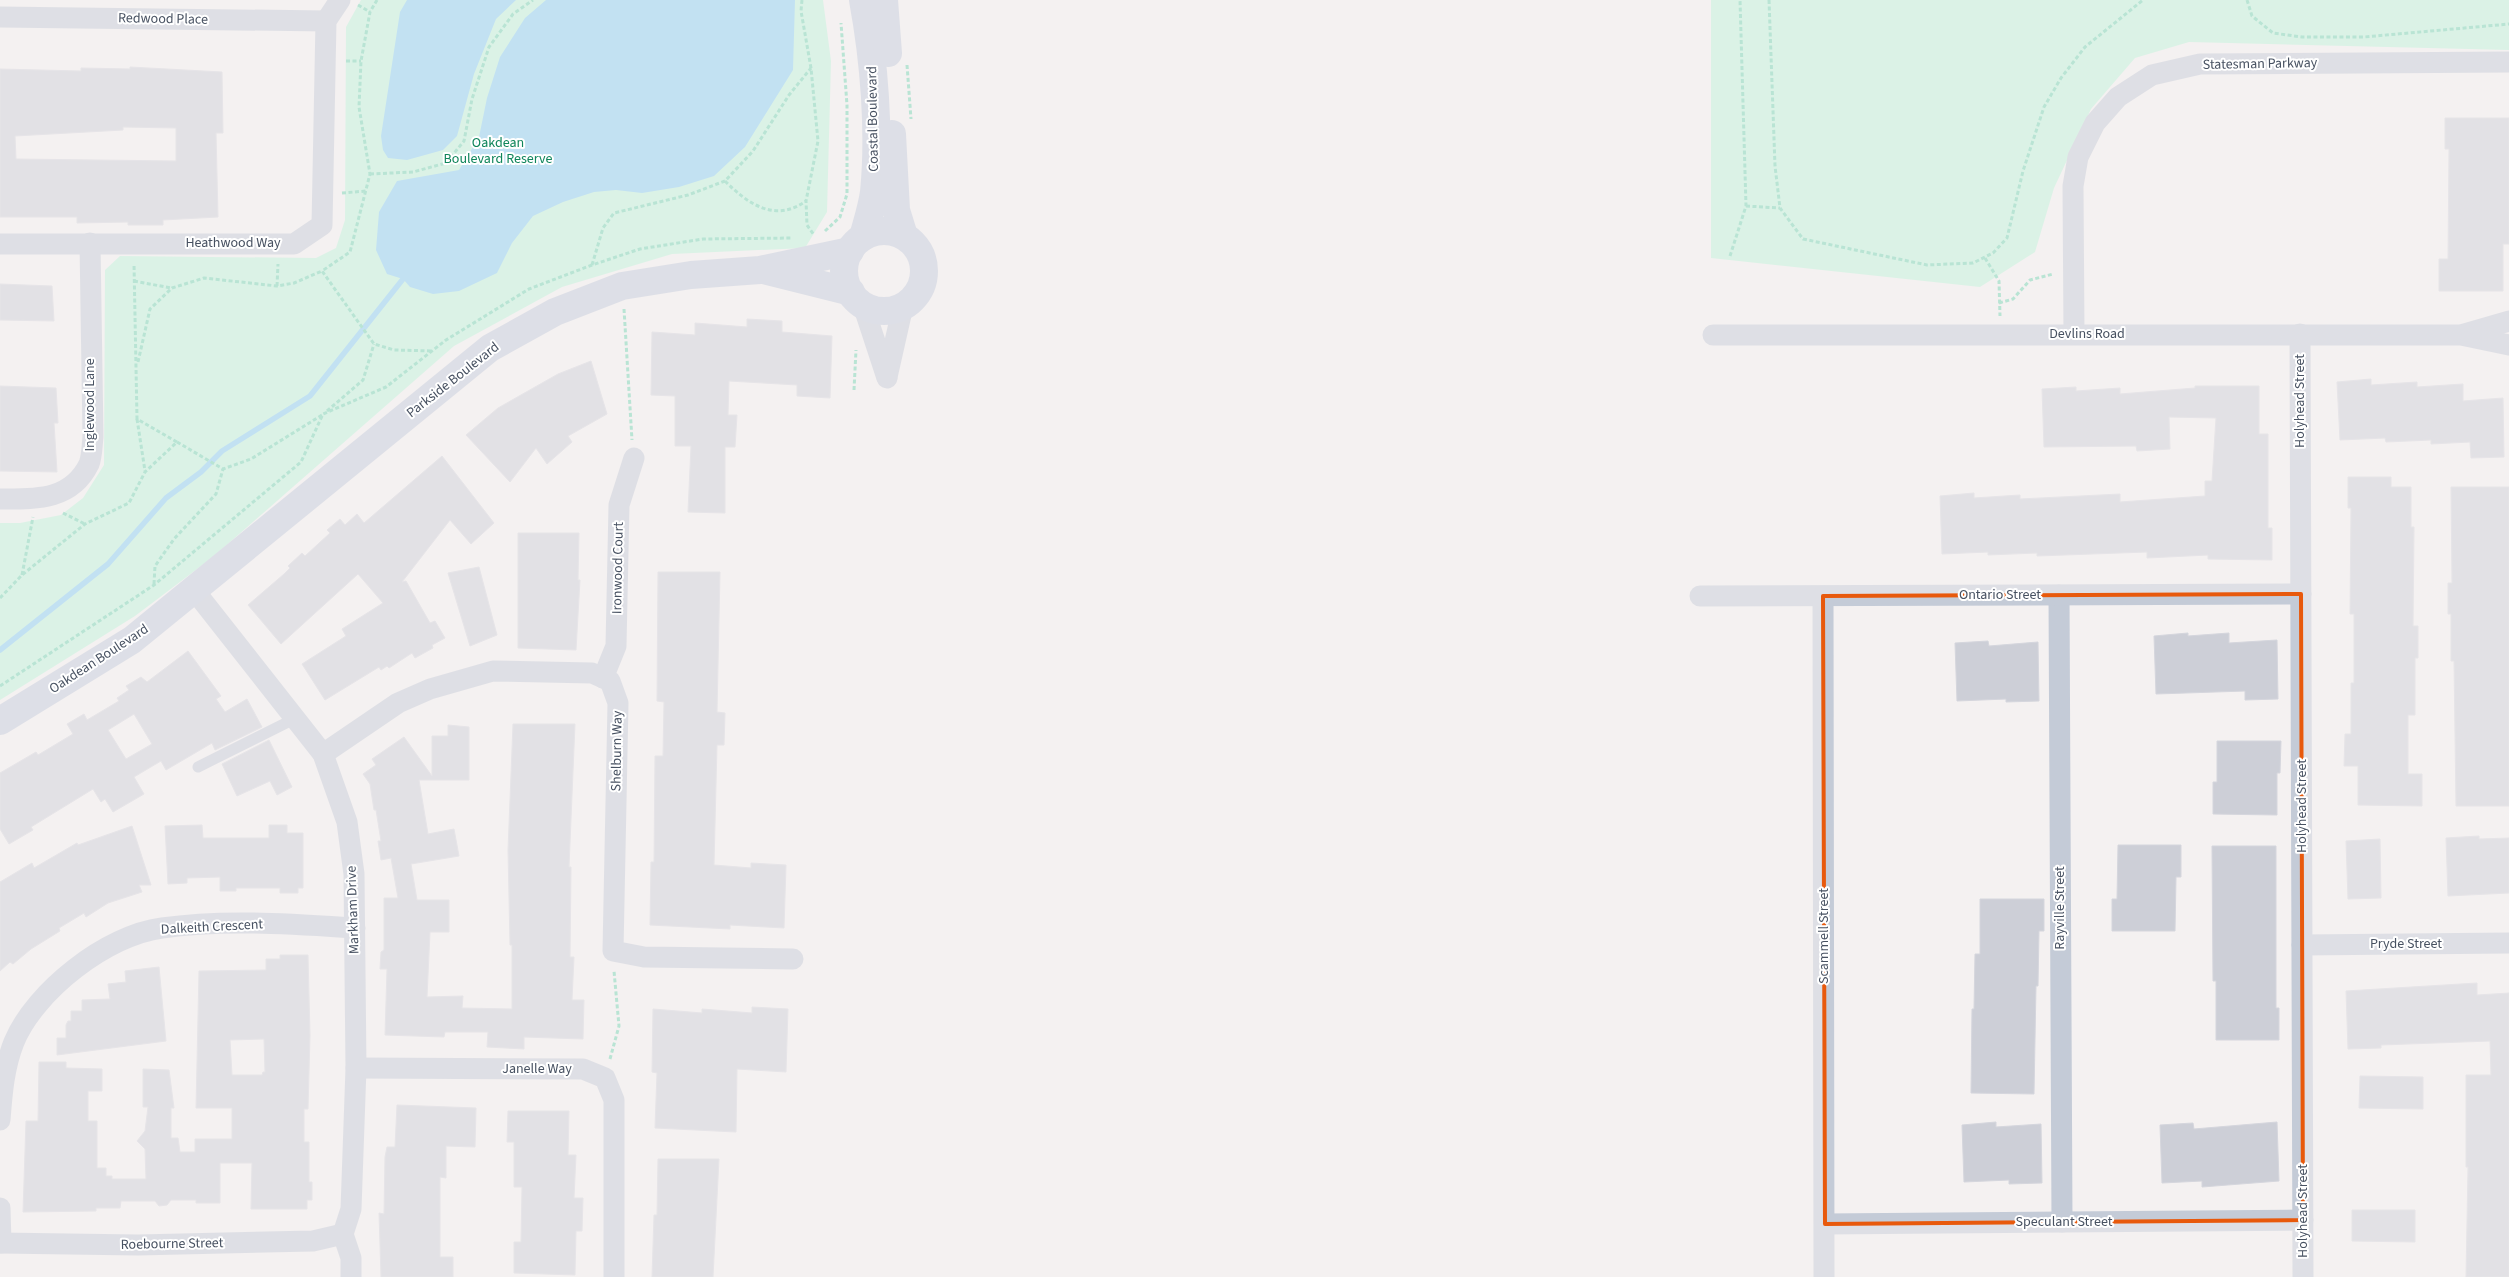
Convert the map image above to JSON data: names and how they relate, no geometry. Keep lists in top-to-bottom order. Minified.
{"streets":{"street":["Redwood Place","Statesman Parkway","Coastal Boulevard","Heathwood Way","Devlins Road","Parkside Boulevard","Holyhead Street","Inglewood Lane","Ironwood Court","Ontario Street","Oakdean Boulevard","Shelburn Way","Rayville Street","Markham Drive","Dalkeith Crescent","Scammell Street","Pryde Street","Janelle Way","Speculant Street","Roebourne Street"]},"crossings":[["Redwood Place","Heathwood Way"],["Statesman Parkway","Devlins Road"],["Coastal Boulevard","Parkside Boulevard"],["Heathwood Way","Inglewood Lane"],["Devlins Road","Holyhead Street"],["Parkside Boulevard","Oakdean Boulevard"],["Parkside Boulevard","Markham Drive"],["Holyhead Street","Ontario Street"],["Holyhead Street","Pryde Street"],["Holyhead Street","Speculant Street"],["Ironwood Court","Shelburn Way"],["Ontario Street","Rayville Street"],["Ontario Street","Scammell Street"],["Oakdean Boulevard","Markham Drive"],["Rayville Street","Speculant Street"],["Markham Drive","Dalkeith Crescent"],["Markham Drive","Janelle Way"],["Markham Drive","Roebourne Street"],["Scammell Street","Speculant Street"]],"parks":["Oakdean Boulevard Reserve"]}
